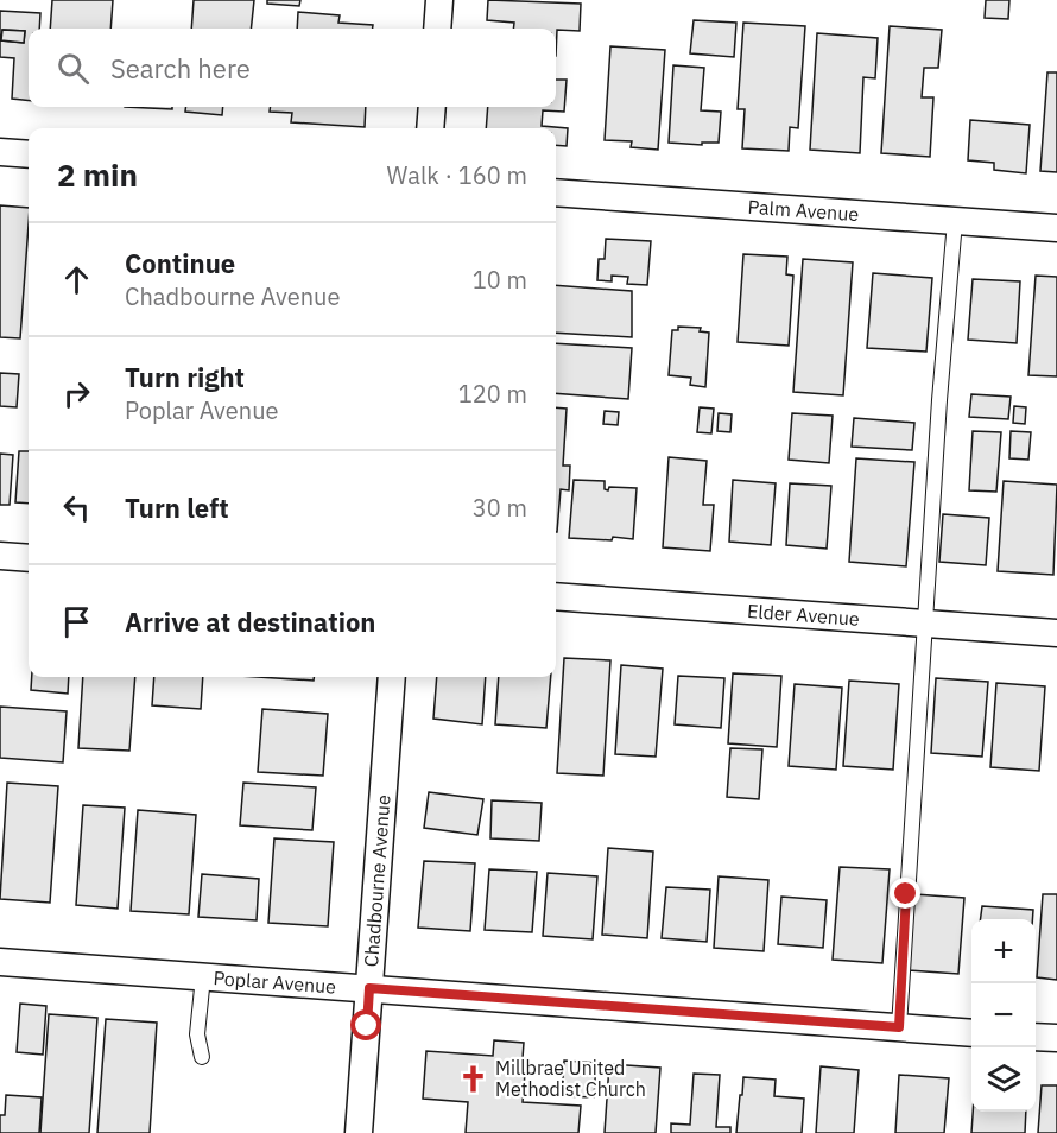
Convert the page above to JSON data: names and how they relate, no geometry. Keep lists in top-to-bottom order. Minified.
{"streets":{"street":["Palm Avenue","Elder Avenue","Chadbourne Avenue","Poplar Avenue"]},"crossings":[["Chadbourne Avenue","Poplar Avenue"]],"places":{"church":["Millbrae United Methodist Church"]},"page":{"search":"Search here","heading":["2 min","Walk · 160 m"],"list":[["Continue","Chadbourne Avenue","10 m"],["Turn right","Poplar Avenue","120 m"],["Turn left","30 m"],"Arrive at destination"],"map_buttons":["+","−"]}}
